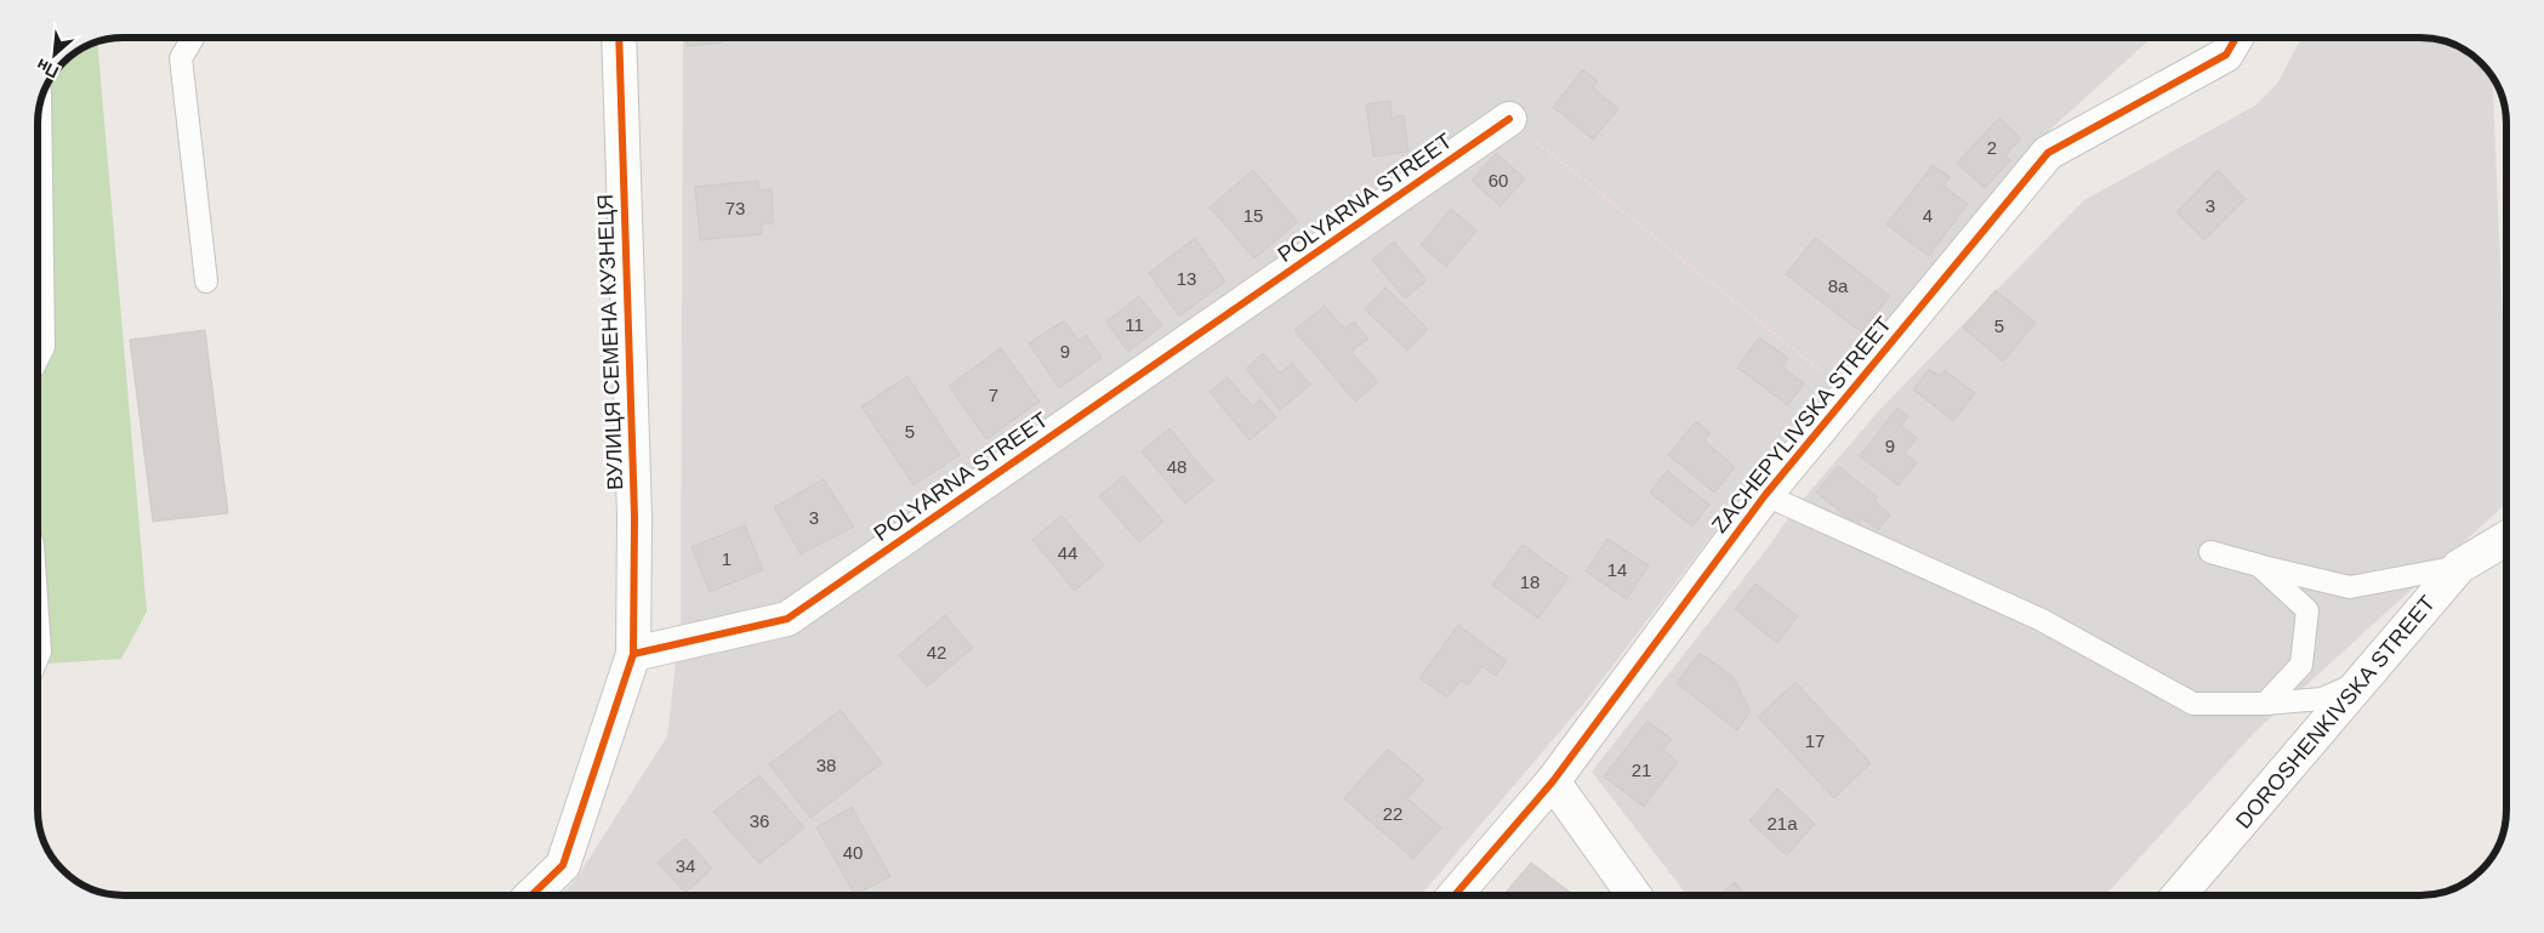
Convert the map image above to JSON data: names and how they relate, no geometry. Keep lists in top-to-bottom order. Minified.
{"streets":{"street":["POLYARNA STREET","ВУЛИЦЯ СЕМЕНА КУЗНЕЦЯ","ZACHEPYLIVSKA STREET","DOROSHENKIVSKA STREET"]},"crossings":[["POLYARNA STREET","ВУЛИЦЯ СЕМЕНА КУЗНЕЦЯ"]],"house_numbers":["2","60","3","73","15","4","13","8а","11","5","9","7","5","9","48","3","44","1","14","18","42","17","38","21","22","36","21а","40","34"],"north":"bottom left"}
